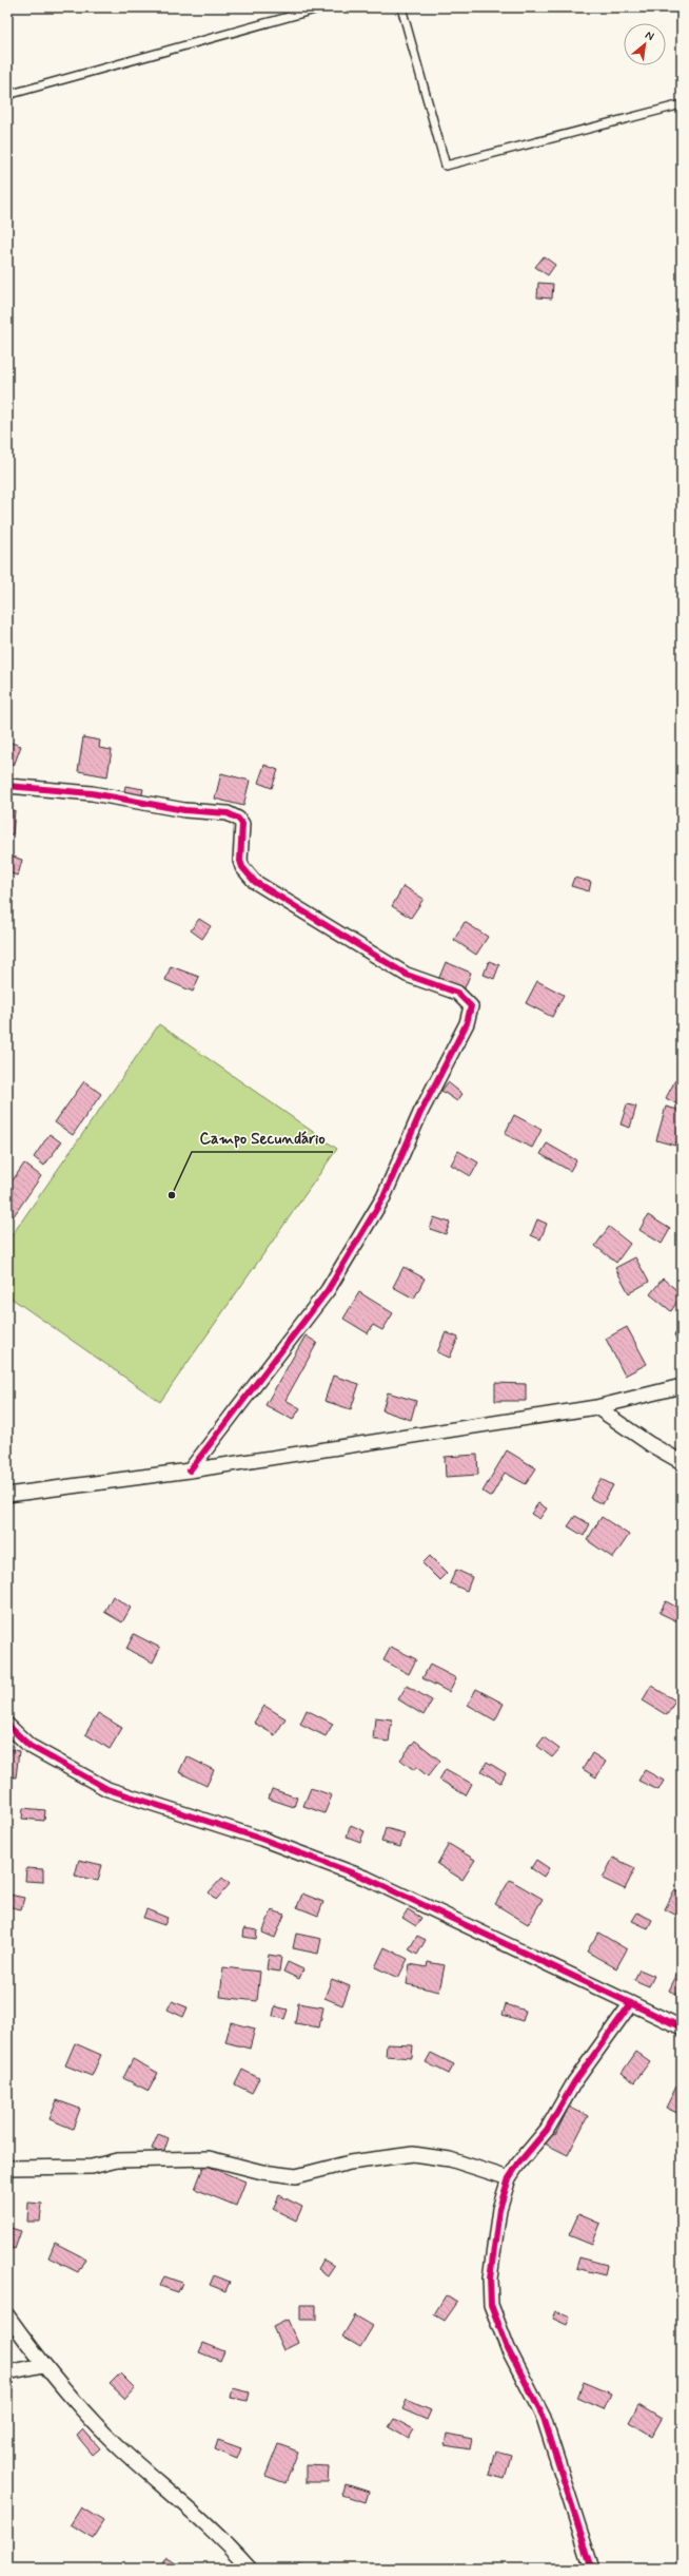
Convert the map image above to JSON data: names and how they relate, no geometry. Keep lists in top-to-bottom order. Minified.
{"places":["Campo Secundário"],"north":"top right"}
